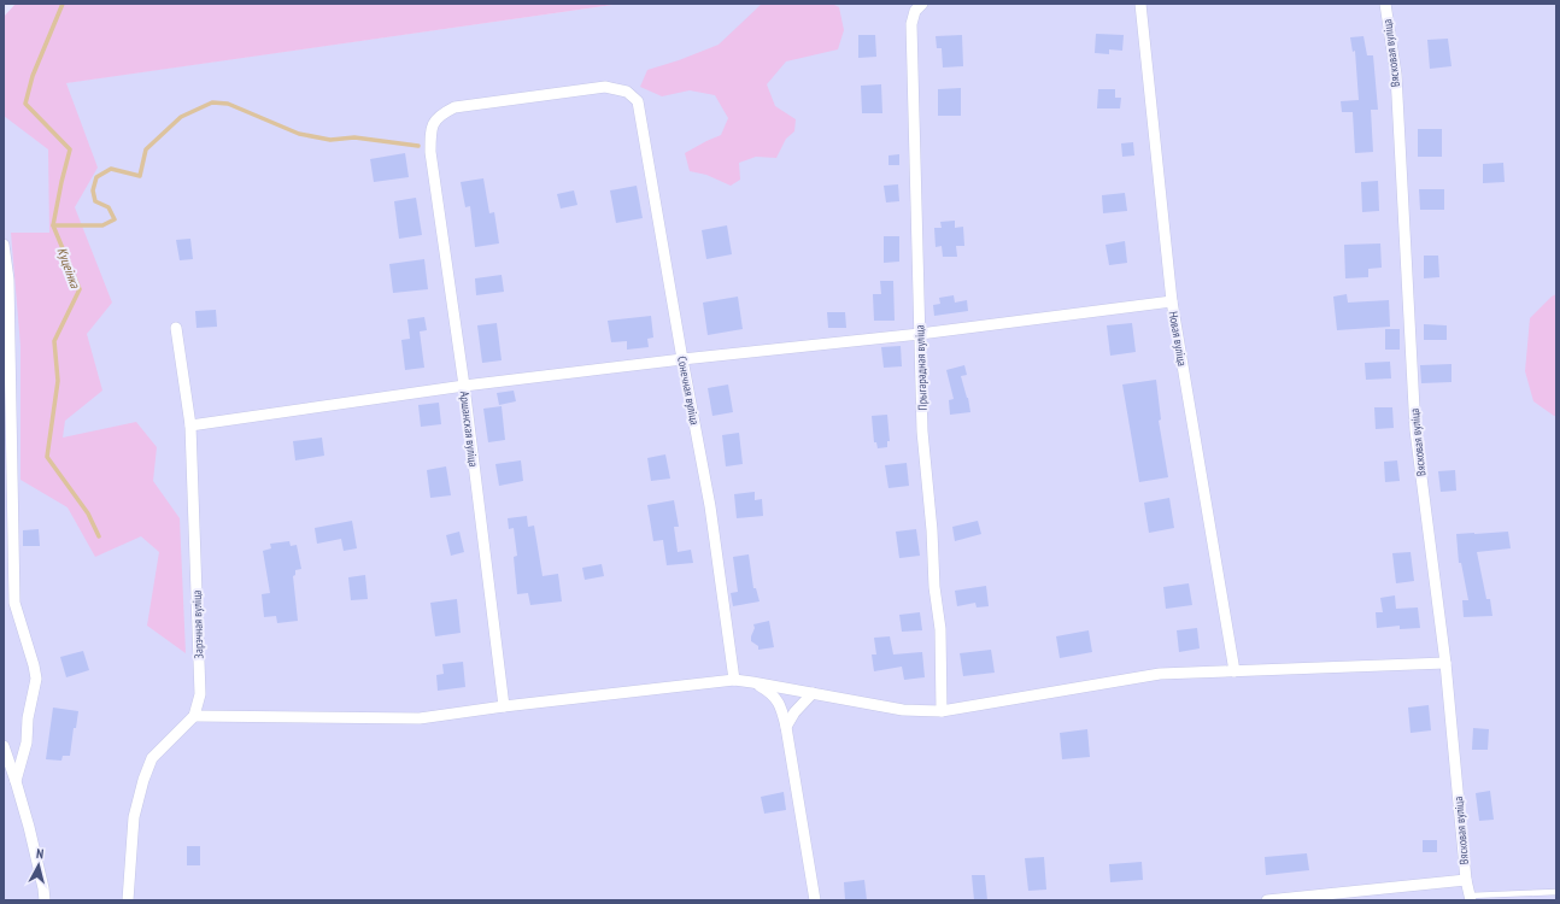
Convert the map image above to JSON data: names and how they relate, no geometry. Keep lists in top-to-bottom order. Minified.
{"streets":{"street":["Вясковая вуліца","Новая вуліца","Прыгарадная вуліца","Сонечная вуліца","Аршанская вуліца","Зарэчная вуліца"]},"crossings":[["Сонечная вуліца","Аршанская вуліца"]],"water":["Куцеінка"],"north":"top"}
